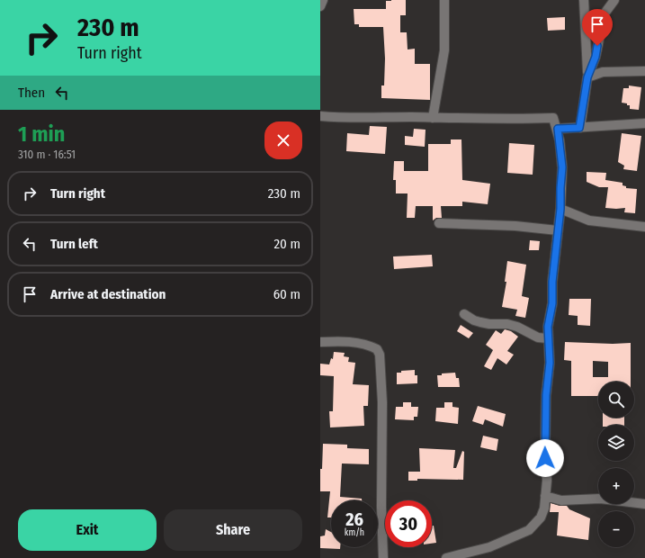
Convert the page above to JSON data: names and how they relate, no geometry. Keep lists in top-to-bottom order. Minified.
{"page":{"turn":["230 m","Turn right"],"then":"Then","heading":["1 min","310 m · 16:51"],"list":[{"name":"Turn right","value":"230 m"},{"name":"Turn left","value":"20 m"},{"name":"Arrive at destination","value":"60 m"}],"map_buttons":["+","−"],"speed":"26 km/h","limit":"30","buttons":["Exit","Share"]}}
